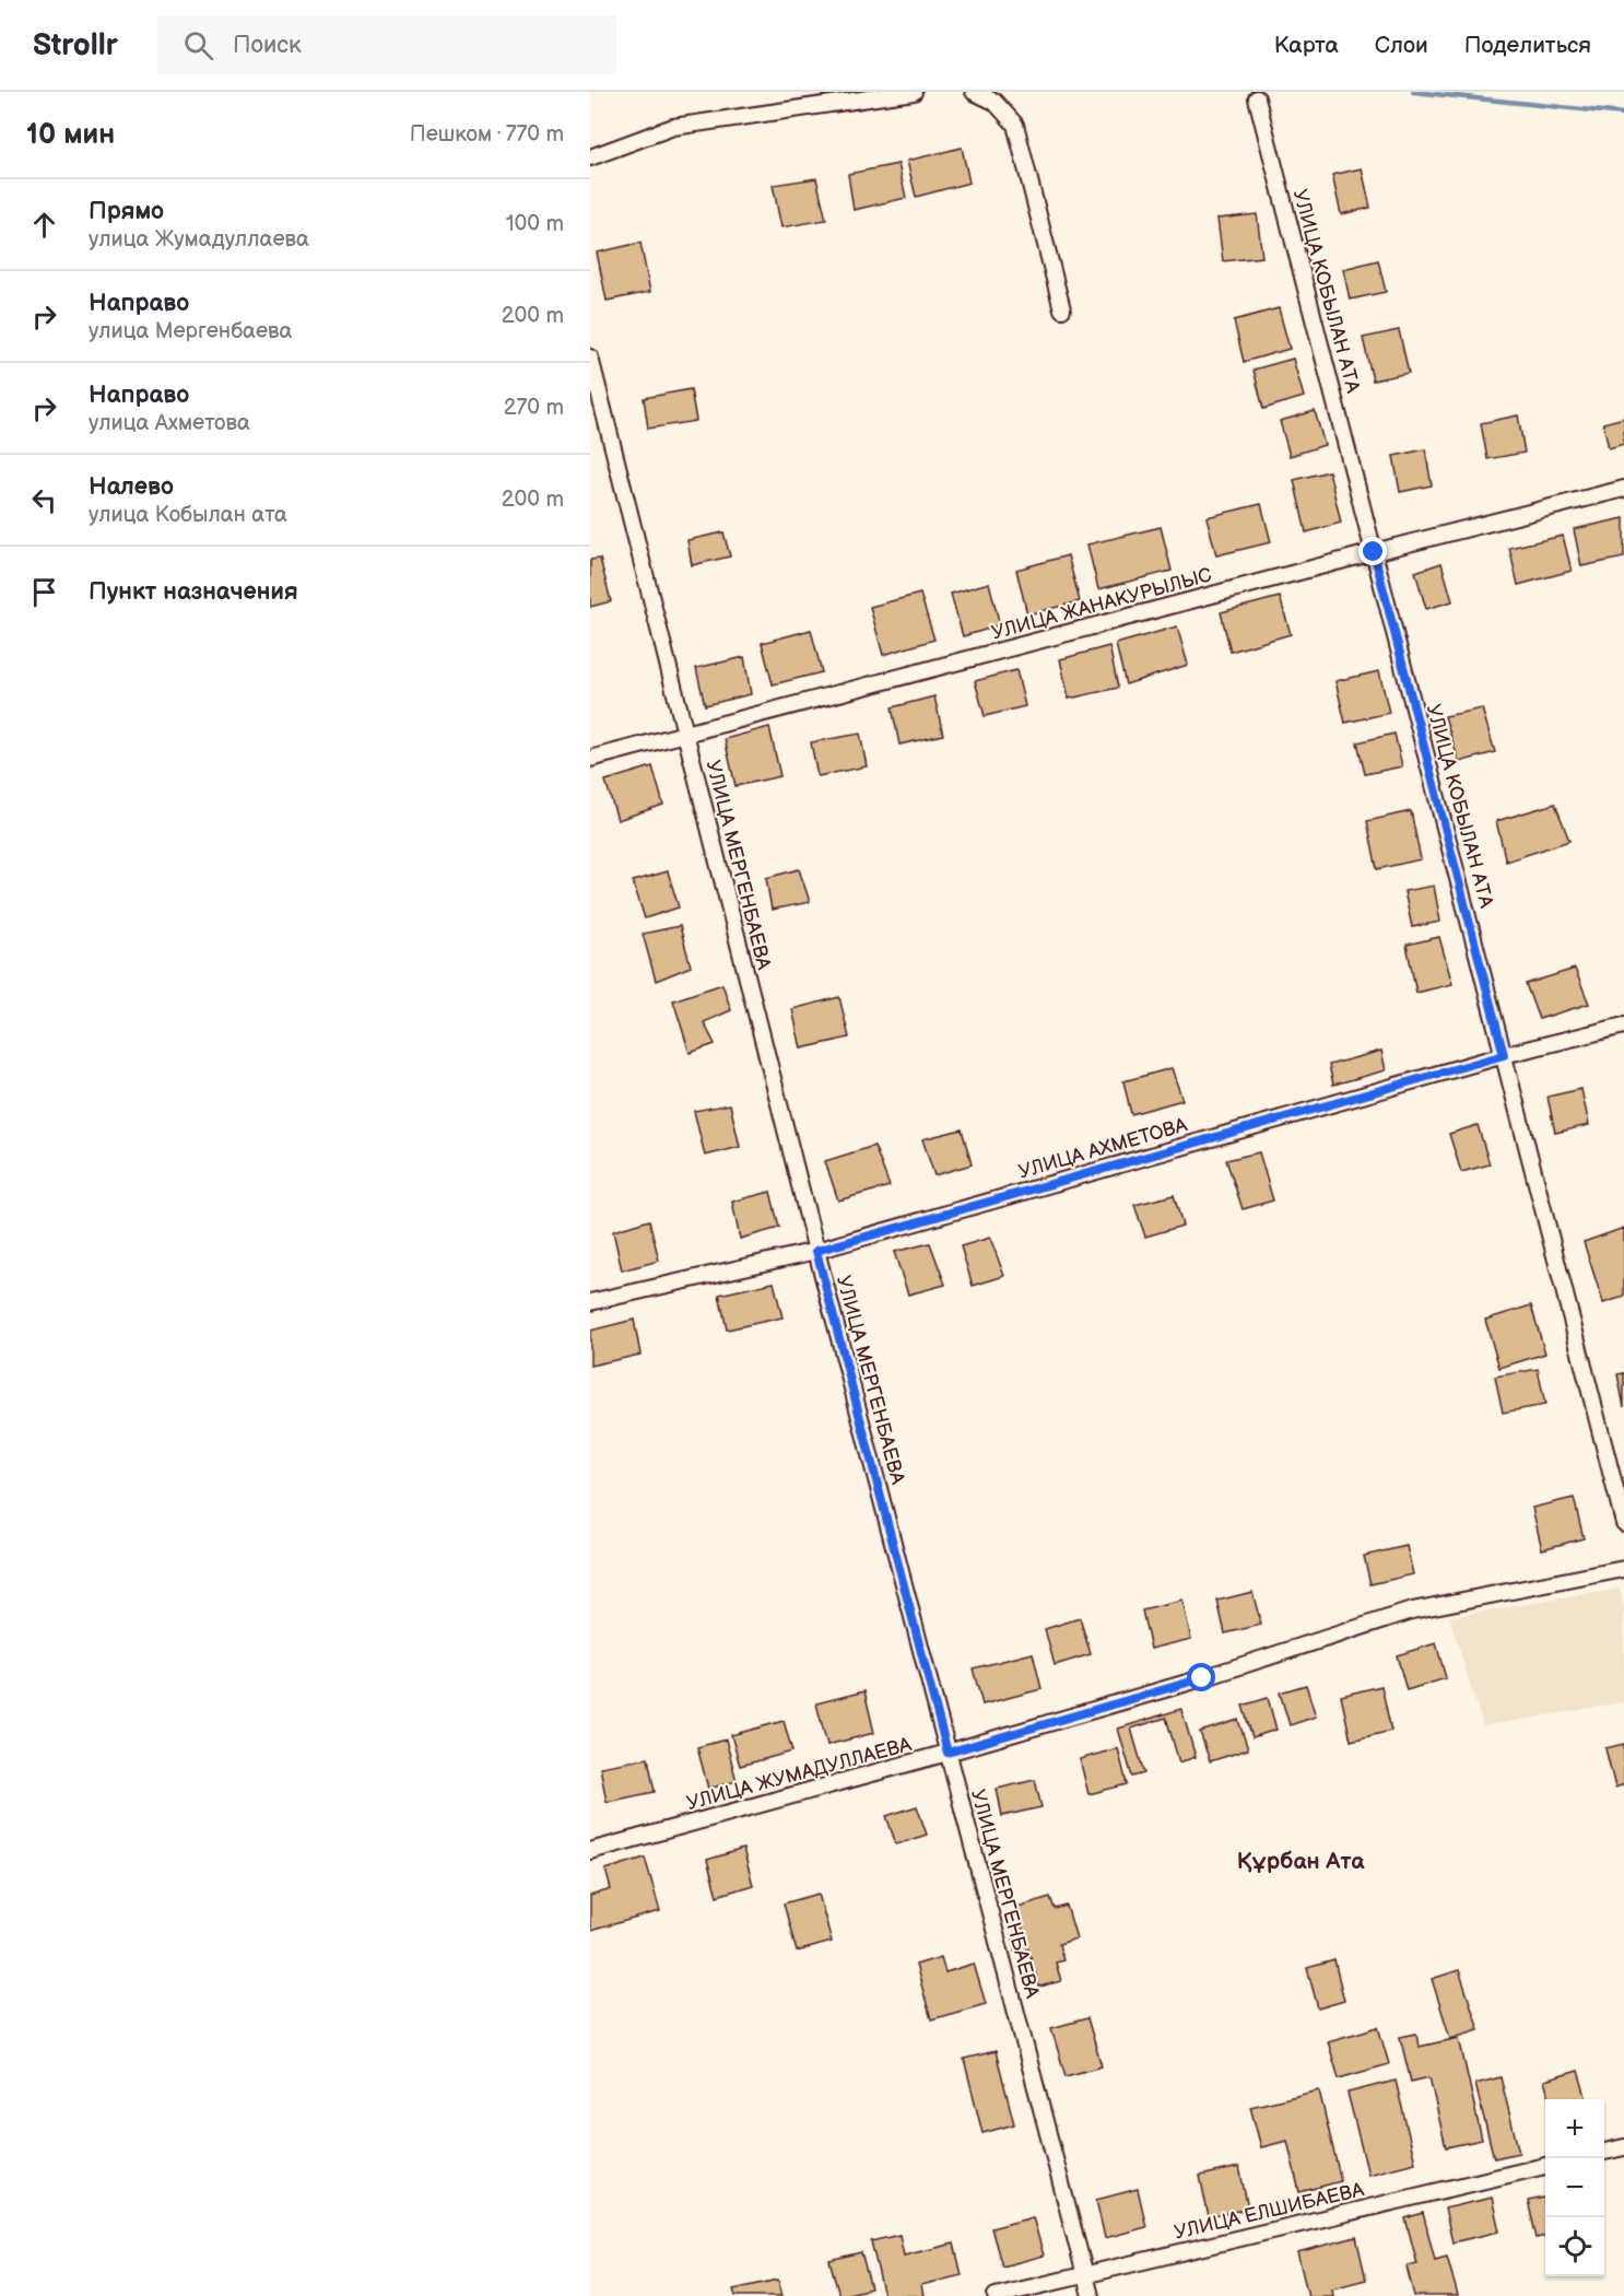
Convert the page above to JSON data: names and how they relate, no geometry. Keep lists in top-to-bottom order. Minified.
{"streets":{"street":["УЛИЦА КОБЫЛАН АТА","УЛИЦА ЖАНАКУРЫЛЫС","УЛИЦА МЕРГЕНБАЕВА","УЛИЦА АХМЕТОВА","УЛИЦА ЖУМАДУЛЛАЕВА","УЛИЦА ЕЛШИБАЕВА"]},"crossings":[["УЛИЦА КОБЫЛАН АТА","УЛИЦА ЖАНАКУРЫЛЫС"],["УЛИЦА КОБЫЛАН АТА","УЛИЦА АХМЕТОВА"],["УЛИЦА ЖАНАКУРЫЛЫС","УЛИЦА МЕРГЕНБАЕВА"],["УЛИЦА МЕРГЕНБАЕВА","УЛИЦА АХМЕТОВА"],["УЛИЦА МЕРГЕНБАЕВА","УЛИЦА ЖУМАДУЛЛАЕВА"],["УЛИЦА МЕРГЕНБАЕВА","УЛИЦА ЕЛШИБАЕВА"]],"districts":["Құрбан Ата"],"page":{"header":"Strollr","search":"Поиск","nav":["Карта","Слои","Поделиться"],"heading":["10 мин","Пешком · 770 m"],"list":[["Прямо","улица Жумадуллаева","100 m"],["Направо","улица Мергенбаева","200 m"],["Направо","улица Ахметова","270 m"],["Налево","улица Кобылан ата","200 m"],"Пункт назначения"],"map_buttons":["+","−"]}}
